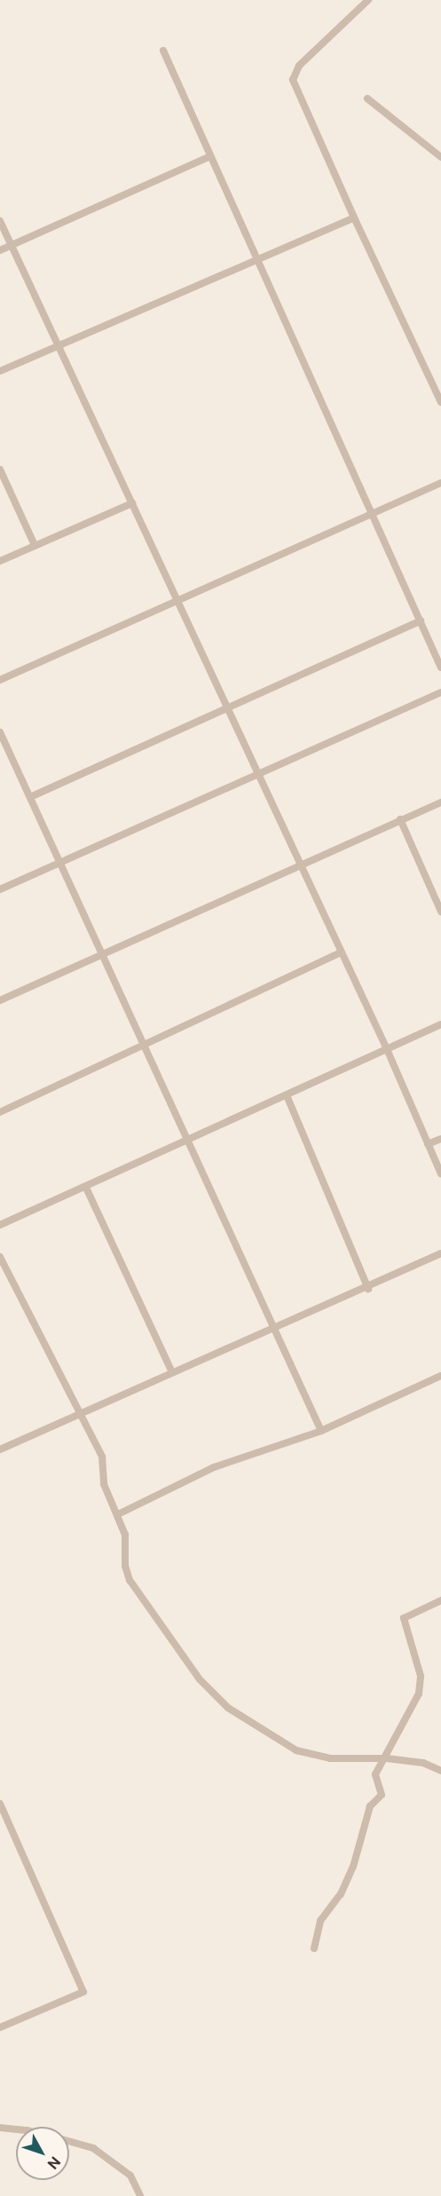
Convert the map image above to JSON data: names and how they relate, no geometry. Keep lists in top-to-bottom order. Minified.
{"north":"bottom right"}
